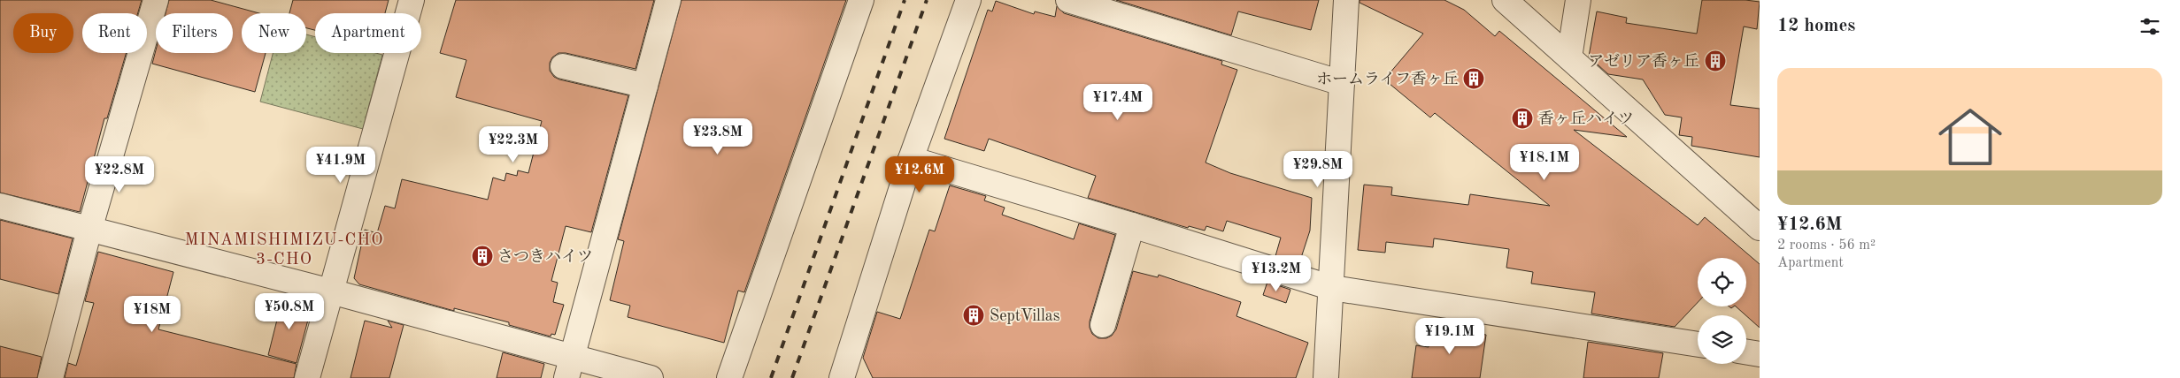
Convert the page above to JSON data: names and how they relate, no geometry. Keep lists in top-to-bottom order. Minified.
{"districts":["MINAMISHIMIZU-CHO 3-CHO"],"places":{"building":["アゼリア香ヶ丘","ホームライフ香ヶ丘","香ヶ丘ハイツ","さつきハイツ","SeptVillas"]},"page":{"heading":"12 homes","chip":["Buy","Rent","Filters","New","Apartment"],"list":[{"name":"¥12.6M","note":"2 rooms · 56 m² · Apartment"}],"price":["¥17.4M","¥23.8M","¥22.3M","¥18.1M","¥41.9M","¥29.8M","¥22.8M","¥12.6M","¥13.2M","¥50.8M","¥18M","¥19.1M"]}}
